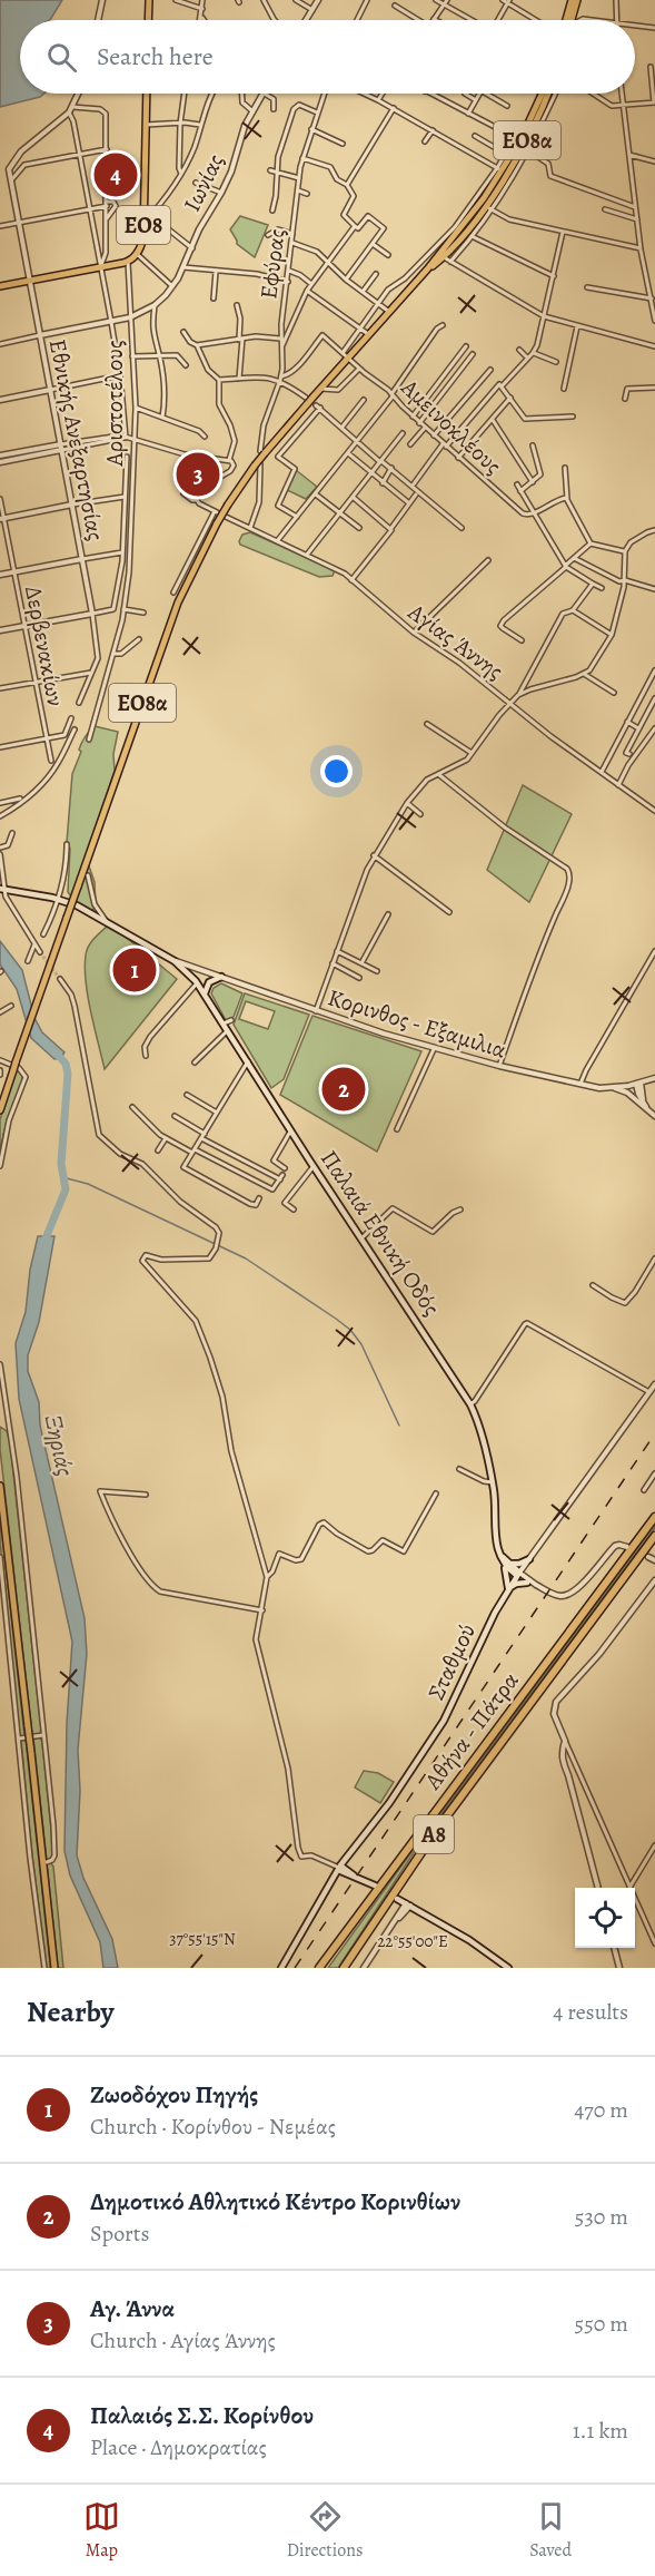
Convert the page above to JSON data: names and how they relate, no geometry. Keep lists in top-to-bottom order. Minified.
{"streets":{"highway":["Αθήνα - Πάτρα","Α8"],"main road":["ΕΟ8α","ΕΟ8","Παλαιά Εθνική Οδός","Σταθμού"],"street":["Ιωνίας","Εφύρας","Αριστοτέλους","Αμεινοκλέους","Εθνικής Ανεξαρτησίας","Αγίας Άννης","Δερβενακίων","Κορινθος - Εξαμιλια"]},"crossings":[["ΕΟ8α","Εφύρας"],["ΕΟ8α","Αμεινοκλέους"],["Ιωνίας","Αριστοτέλους"],["Ιωνίας","Εθνικής Ανεξαρτησίας"],["ΕΟ8","Αριστοτέλους"],["ΕΟ8","Εθνικής Ανεξαρτησίας"],["Εφύρας","Αμεινοκλέους"],["Κορινθος - Εξαμιλια","Παλαιά Εθνική Οδός"],["Παλαιά Εθνική Οδός","Σταθμού"]],"water":["Ξηριάς"],"page":{"search":"Search here","pins":["4","3","1","2"],"heading":["Nearby","4 results"],"list":[{"mark":"1","name":"Ζωοδόχου Πηγής","note":"Church · Κορίνθου - Νεμέας","value":"470 m"},{"mark":"2","name":"Δημοτικό Αθλητικό Κέντρο Κορινθίων","note":"Sports","value":"530 m"},{"mark":"3","name":"Αγ. Άννα","note":"Church · Αγίας Άννης","value":"550 m"},{"mark":"4","name":"Παλαιός Σ.Σ. Κορίνθου","note":"Place · Δημοκρατίας","value":"1.1 km"}],"nav":["Map","Directions","Saved"]},"coordinates":["37°55'15\"N","22°55'00\"E"]}
